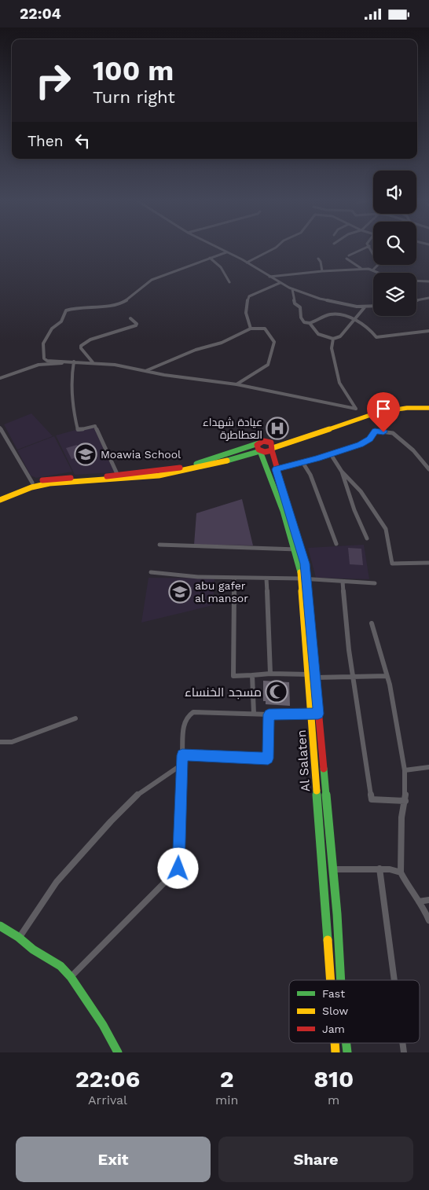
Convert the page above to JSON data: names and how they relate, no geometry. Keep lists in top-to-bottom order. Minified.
{"streets":{"main road":["Al Salaten"]},"places":{"hospital":["عيادة شهداء العطاطرة"],"school or university":["Moawia School","abu gafer al mansor"],"mosque":["مسجد الخنساء"]},"legend":["Fast","Slow","Jam"],"page":{"status":"22:04","turn":["100 m","Turn right"],"then":"Then","eta":["22:06","Arrival","2","min","810","m"],"buttons":["Exit","Share"]}}
